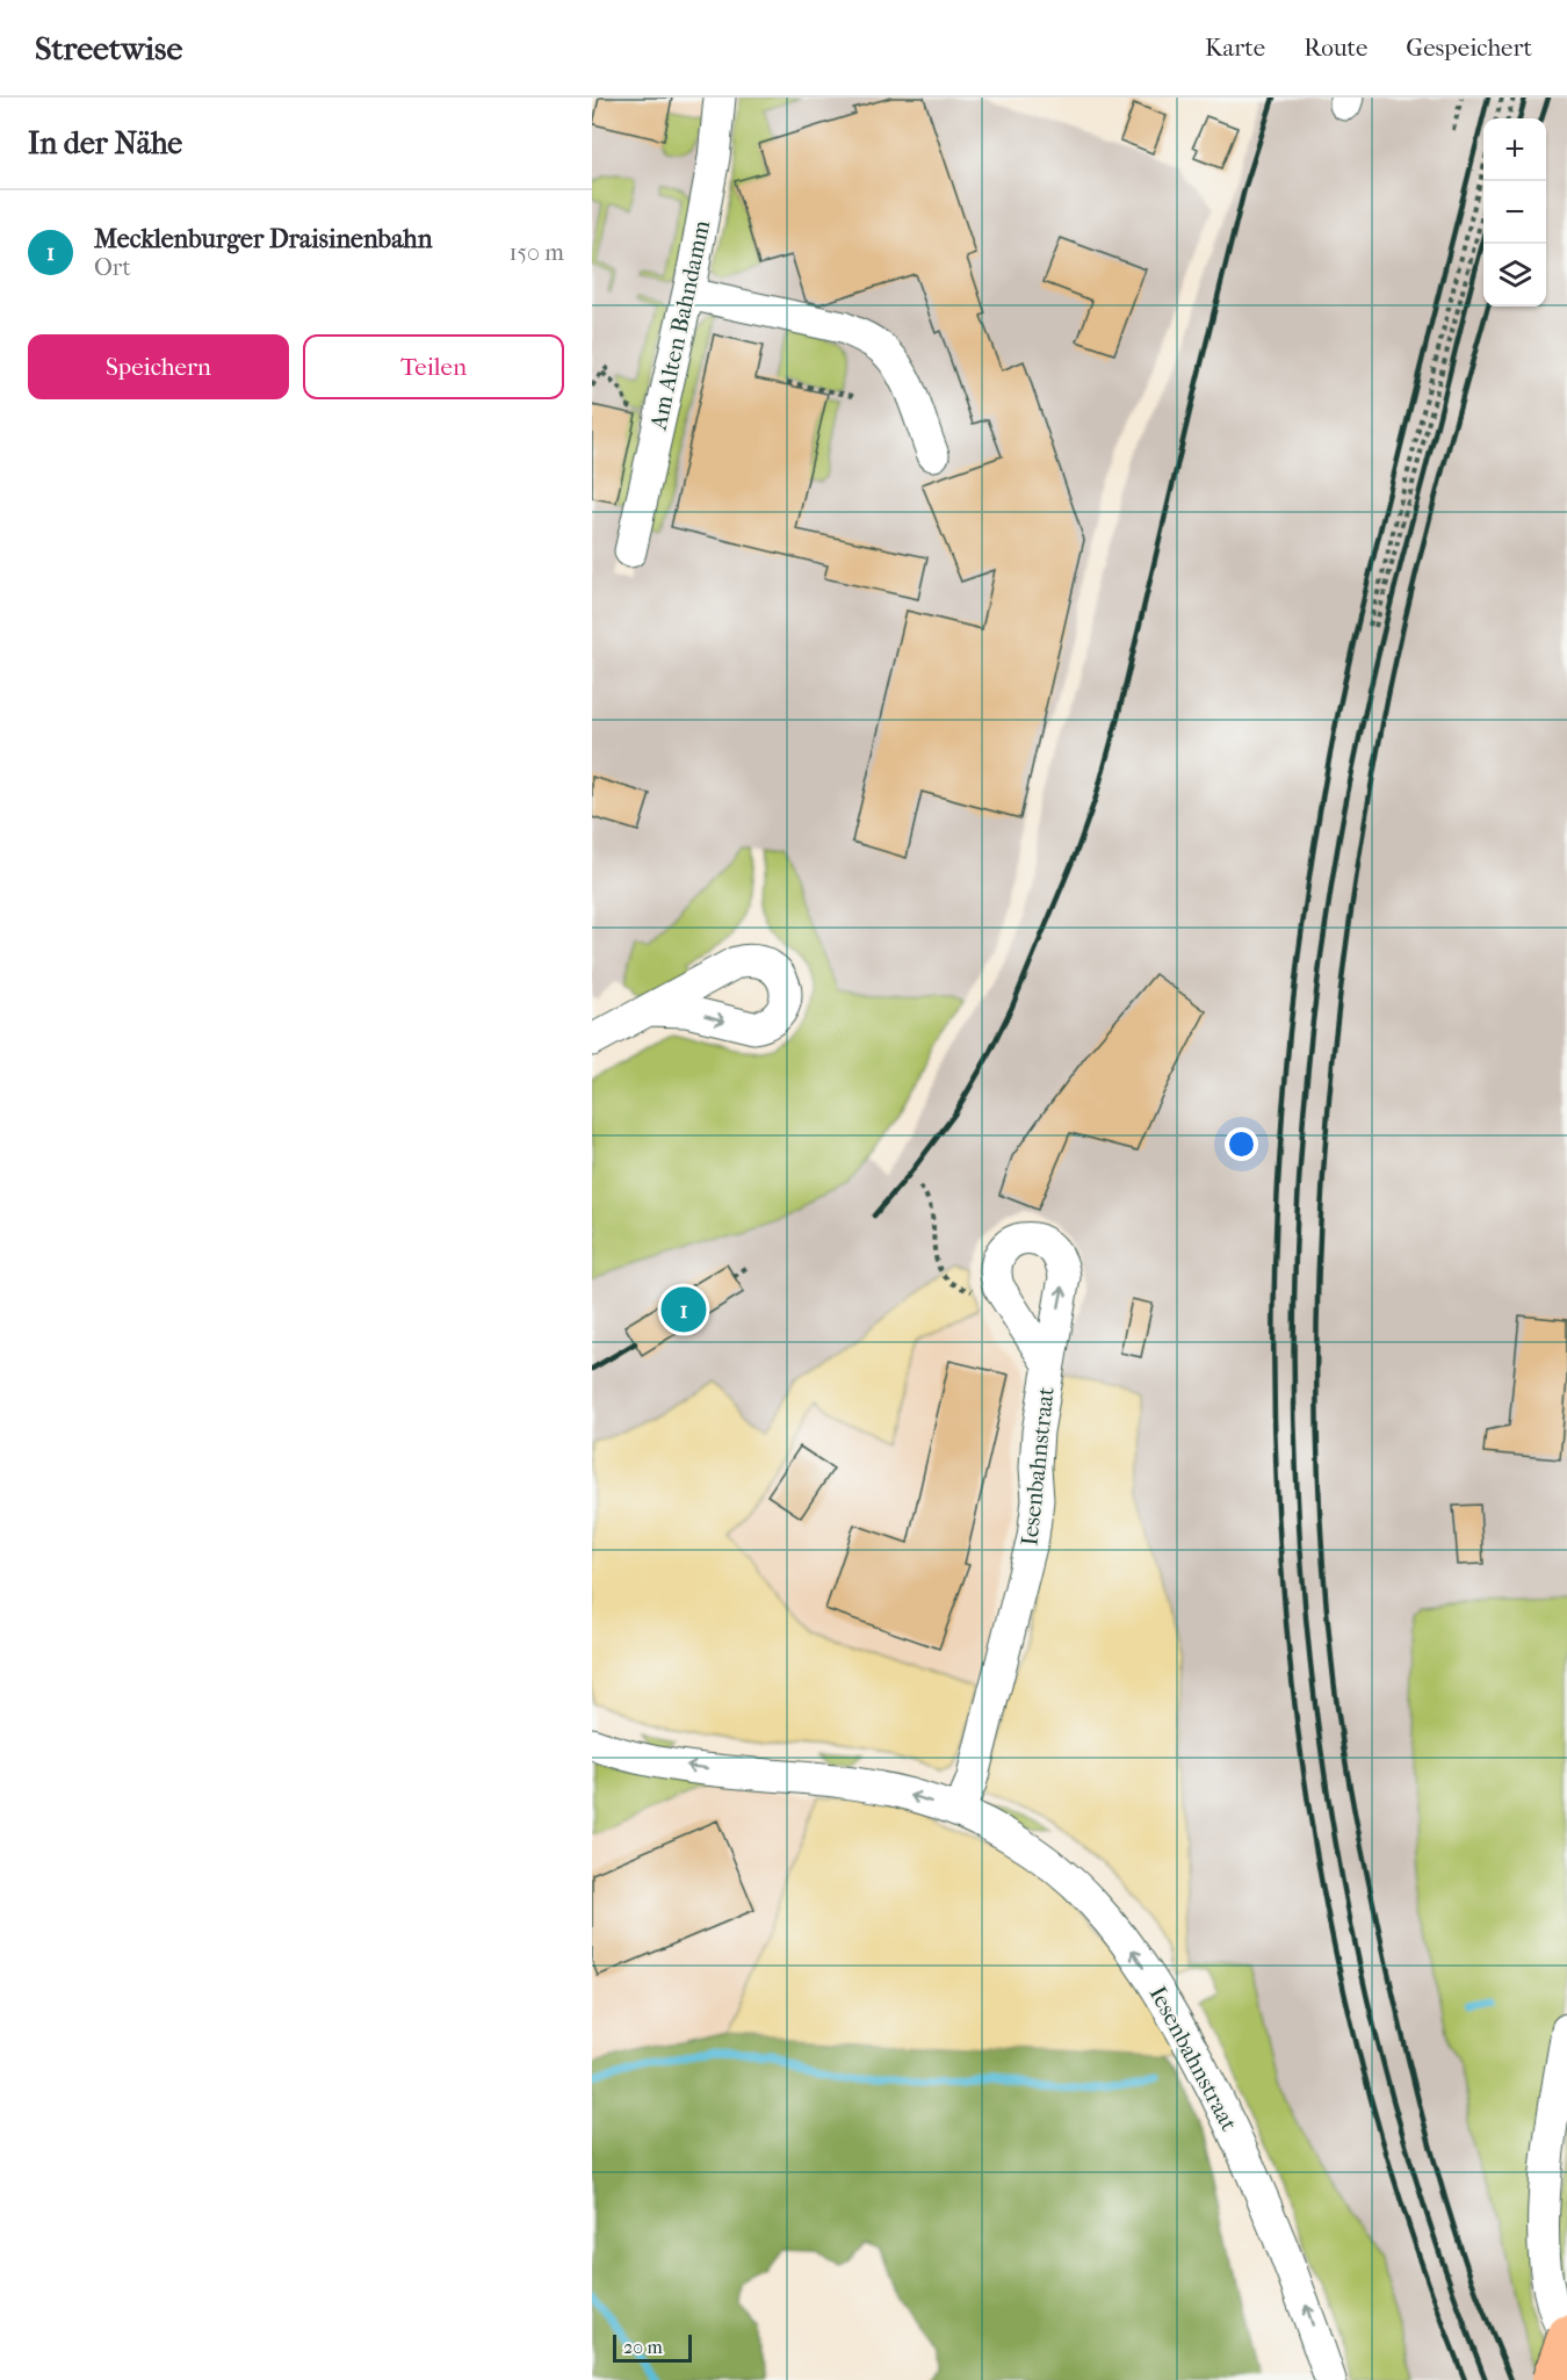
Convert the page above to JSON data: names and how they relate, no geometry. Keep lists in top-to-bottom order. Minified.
{"streets":{"street":["Am Alten Bahndamm","Iesenbahnstraat"]},"one_way":["Iesenbahnstraat"],"scale_bar":"20 m","page":{"header":"Streetwise","nav":["Karte","Route","Gespeichert"],"heading":"In der Nähe","map_buttons":["+","−"],"list":[{"mark":"1","name":"Mecklenburger Draisinenbahn","note":"Ort","value":"150 m"}],"buttons":["Speichern","Teilen"],"pins":"1","scale":"20 m"}}
